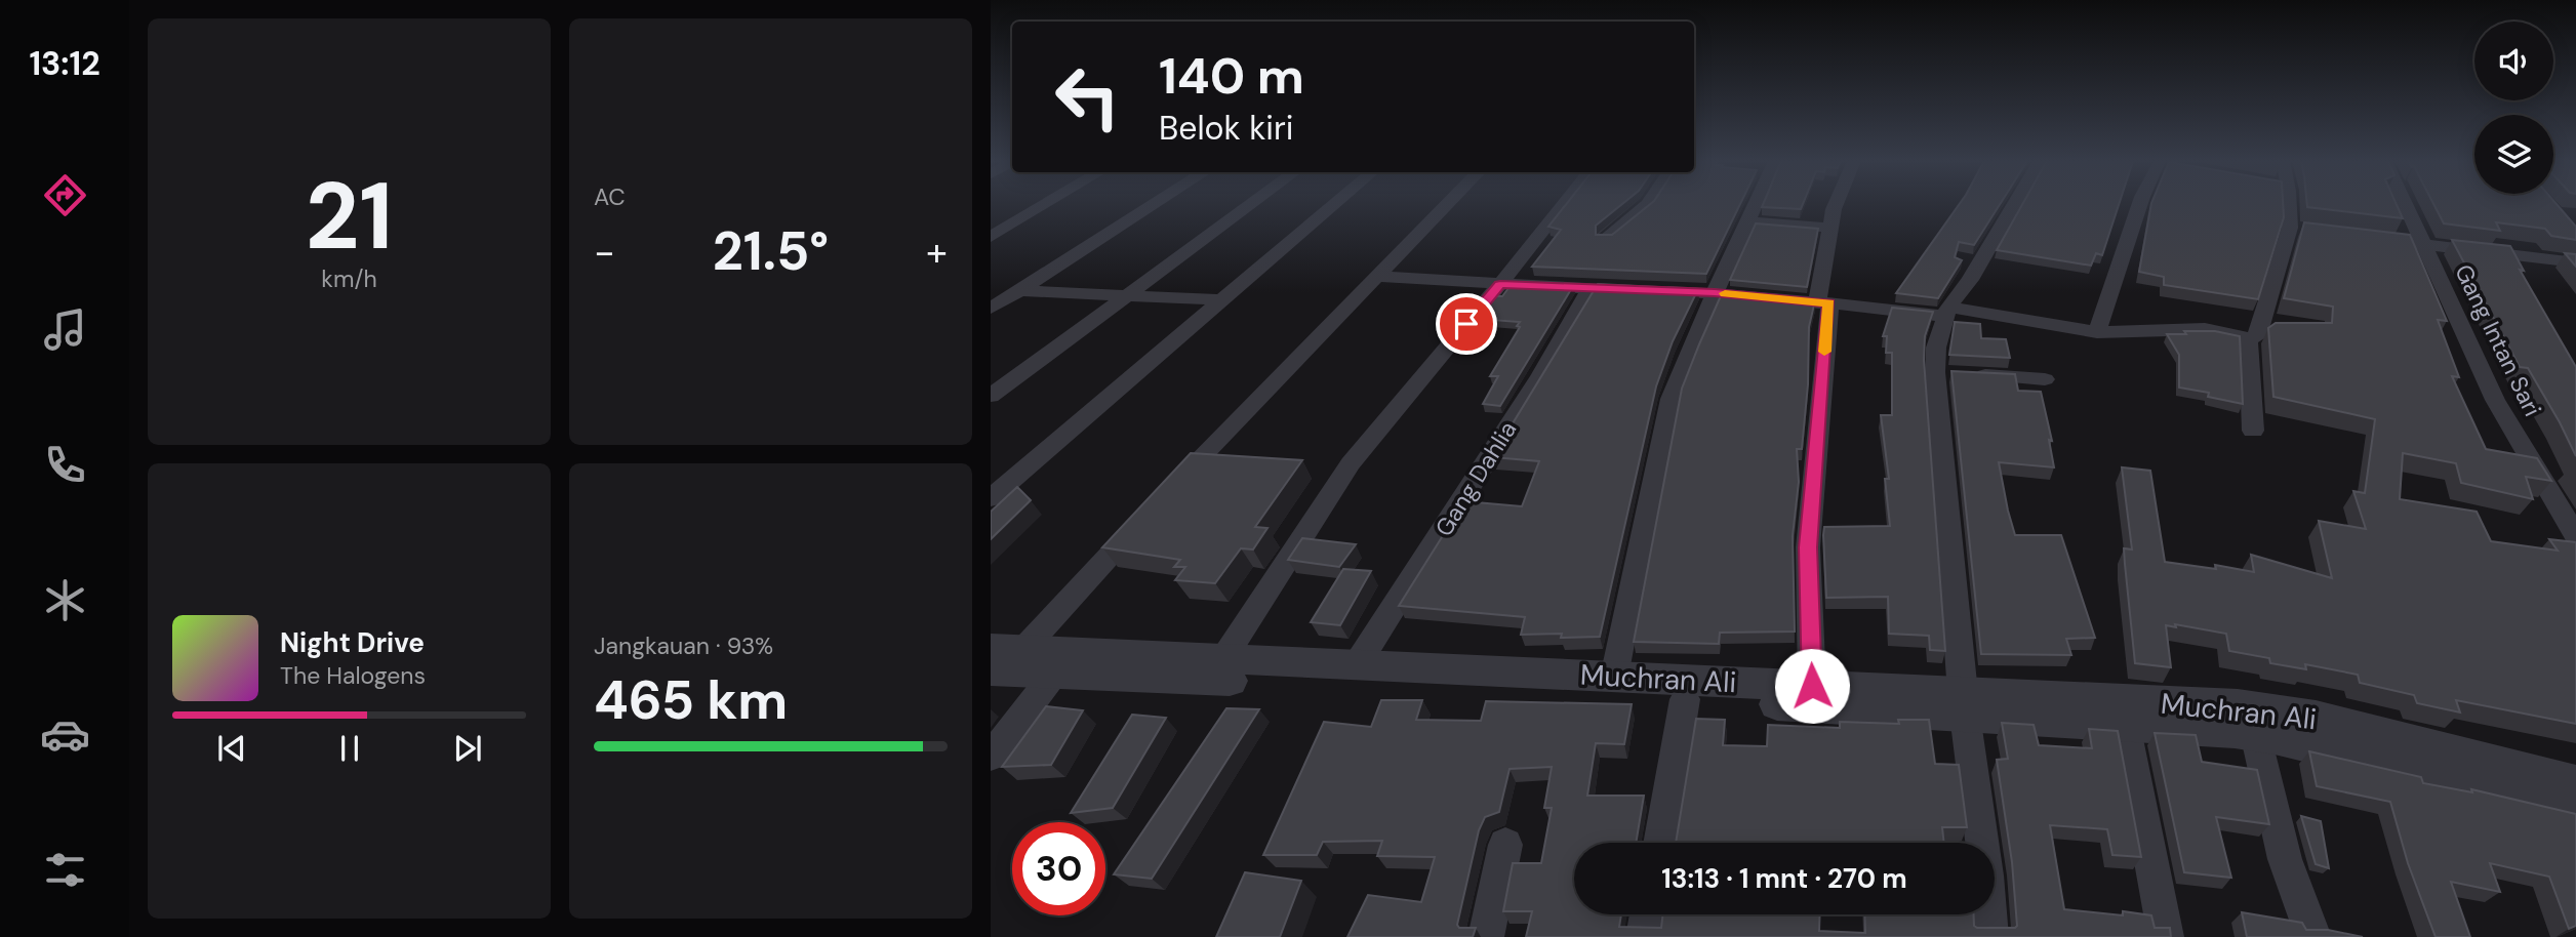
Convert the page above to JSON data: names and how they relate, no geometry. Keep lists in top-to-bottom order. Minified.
{"streets":{"street":["Gang Intan Sari","Gang Dahlia","Muchran Ali"]},"crossings":[["Gang Dahlia","Muchran Ali"]],"page":{"tabs":"13:12","tile":[["21","km/h"],"AC",["Jangkauan · 93%","465 km"]],"turn":["140 m","Belok kiri"],"heat":["−","21.5°","+"],"song":["Night Drive","The Halogens"],"limit":"30","trip":"13:13 · 1 mnt · 270 m"}}
